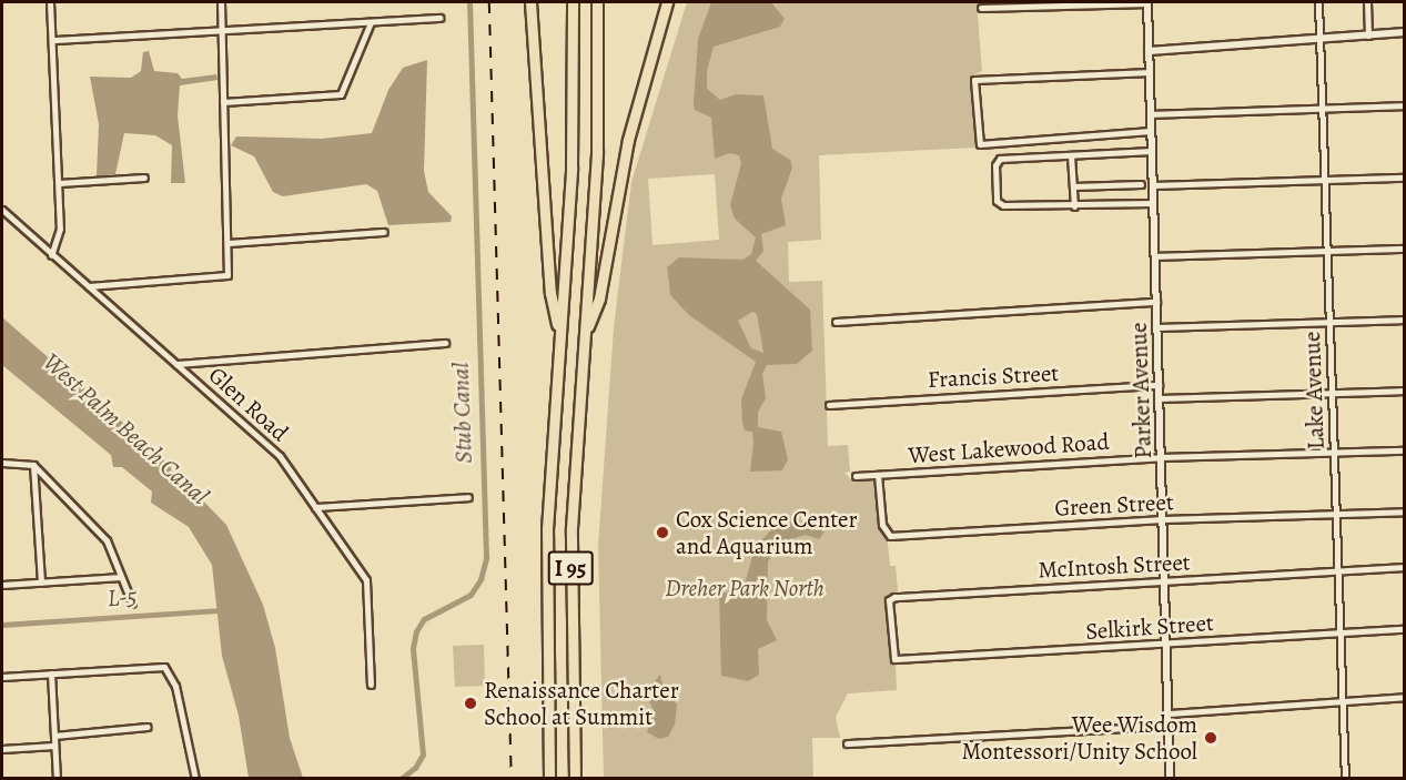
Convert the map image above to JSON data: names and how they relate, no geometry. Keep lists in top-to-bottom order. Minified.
{"streets":{"highway":["I 95"],"street":["Francis Street","Parker Avenue","Lake Avenue","Glen Road","West Lakewood Road","Green Street","McIntosh Street","Selkirk Street"]},"crossings":[["Francis Street","Parker Avenue"],["Parker Avenue","West Lakewood Road"],["Parker Avenue","Green Street"],["Parker Avenue","McIntosh Street"],["Parker Avenue","Selkirk Street"],["Lake Avenue","West Lakewood Road"],["Lake Avenue","Green Street"],["Lake Avenue","McIntosh Street"],["Lake Avenue","Selkirk Street"],["West Lakewood Road","Green Street"],["McIntosh Street","Selkirk Street"]],"water":["Stub Canal","West Palm Beach Canal","L-5"],"parks":["Dreher Park North"],"places":["Cox Science Center and Aquarium","Renaissance Charter School at Summit","Wee Wisdom Montessori/Unity School"]}
